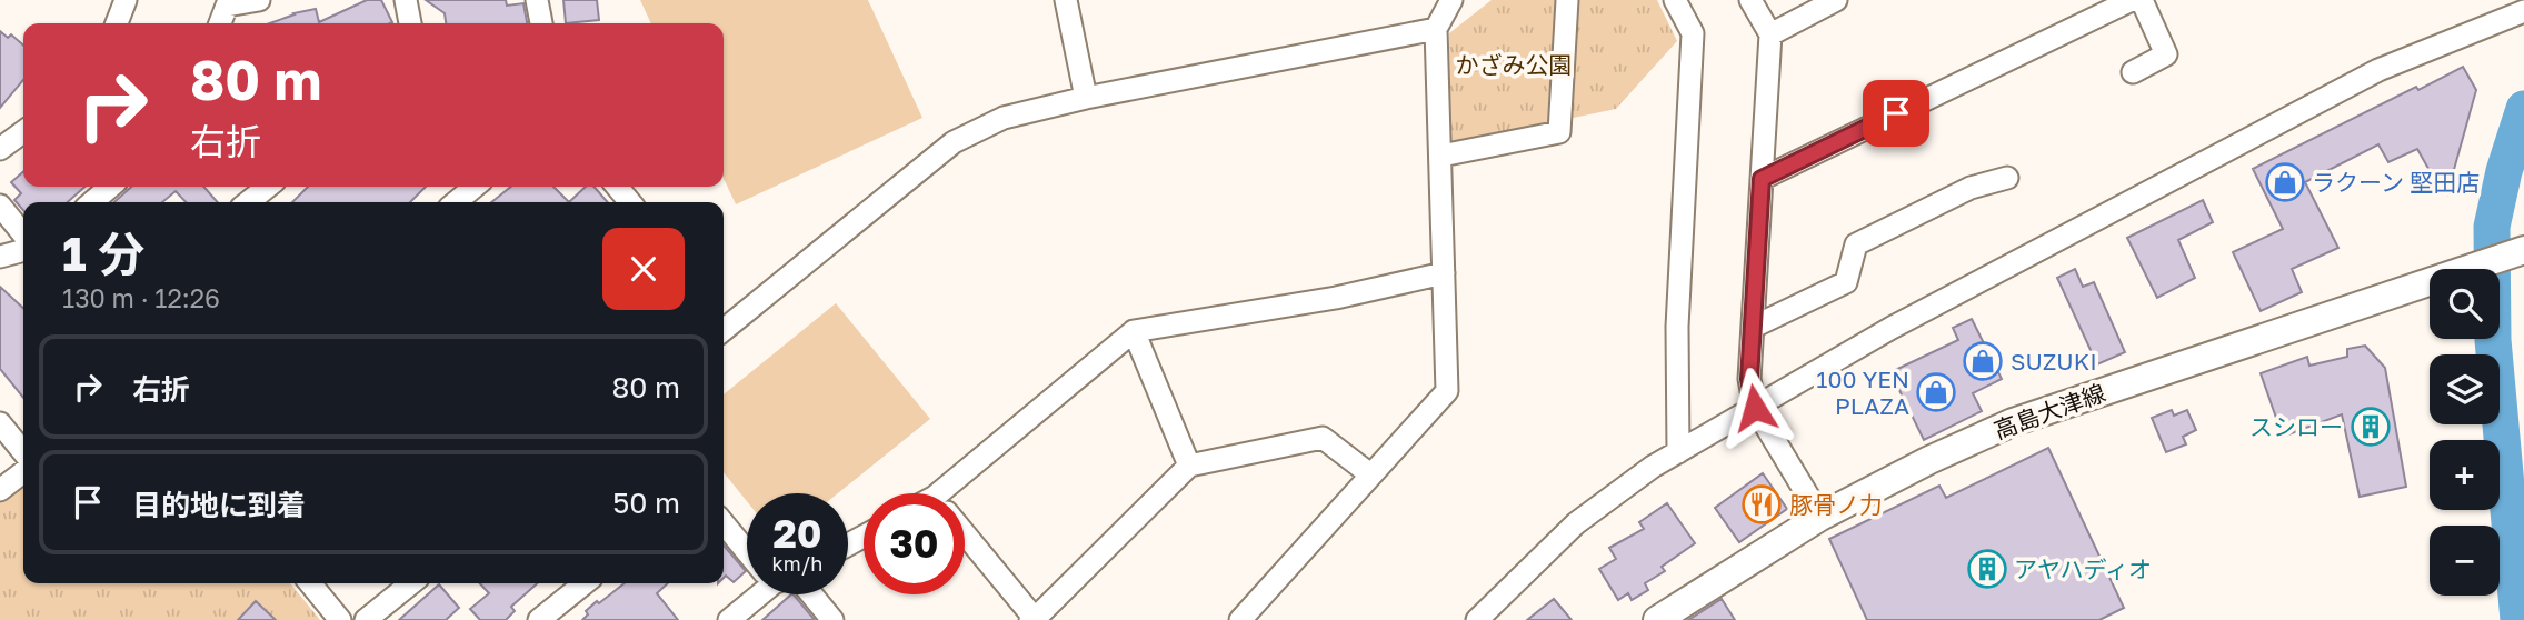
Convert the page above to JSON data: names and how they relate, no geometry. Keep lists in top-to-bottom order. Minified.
{"streets":{"main road":["高島大津線"]},"parks":["かざみ公園"],"places":{"shop":["ラクーン 堅田店","SUZUKI","100 YEN PLAZA"],"building":["スシロー","アヤハディオ"],"restaurant":["豚骨ノ力"]},"page":{"turn":["80 m","右折"],"heading":["1 分","130 m · 12:26"],"map_buttons":["+","−"],"list":[{"name":"右折","value":"80 m"},{"name":"目的地に到着","value":"50 m"}],"speed":"20 km/h","limit":"30"}}
